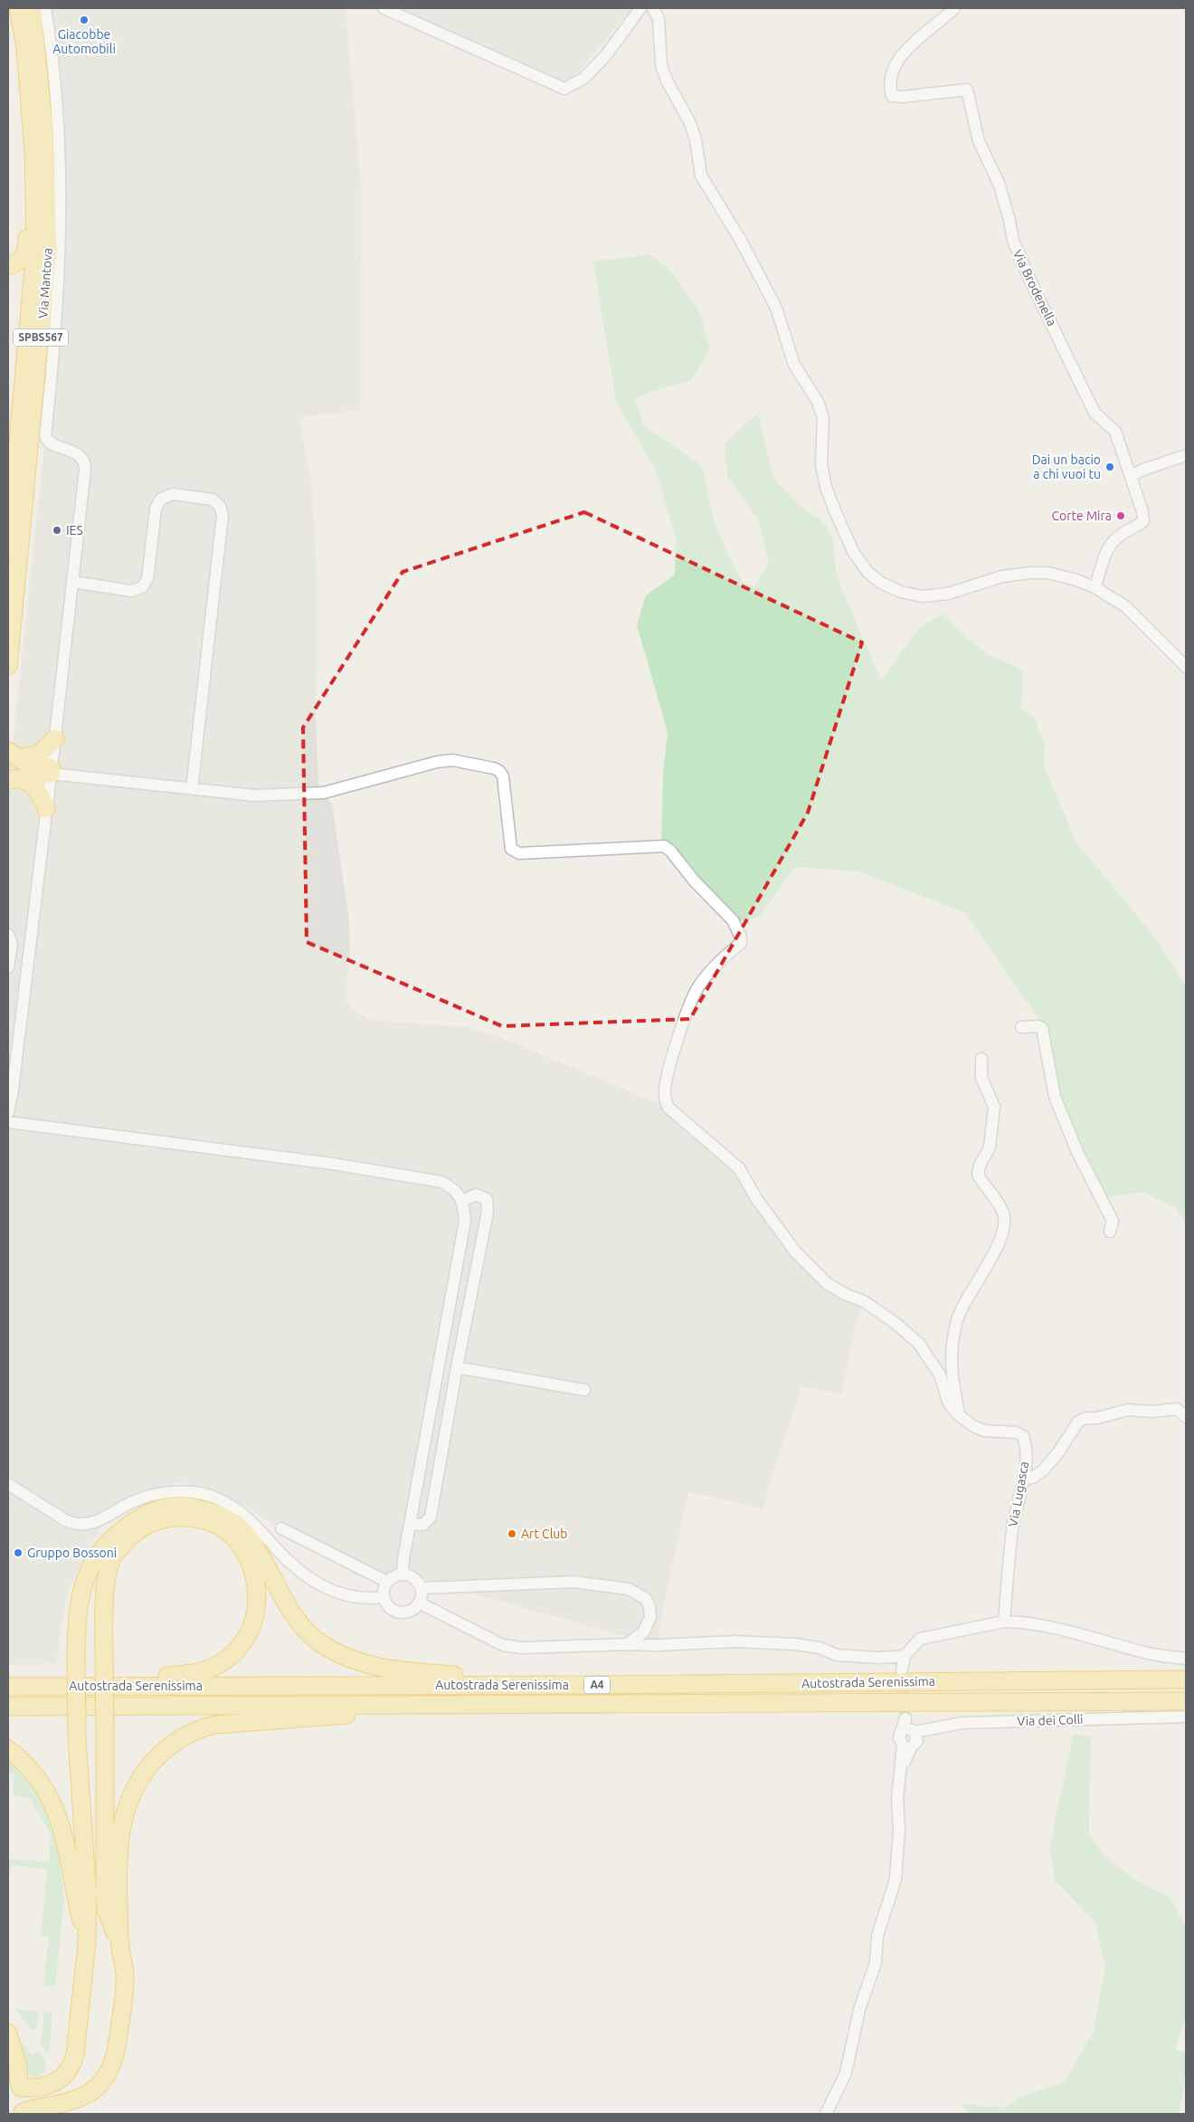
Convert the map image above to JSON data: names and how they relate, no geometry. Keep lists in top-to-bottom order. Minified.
{"streets":{"highway":["Via Mantova","SPBS567","Autostrada Serenissima","A4"],"street":["Via Brodenella","Via Lugasca","Via dei Colli"]},"places":["Giacobbe Automobili","Dai un bacio a chi vuoi tu","Corte Mira","IES","Art Club","Gruppo Bossoni"]}
